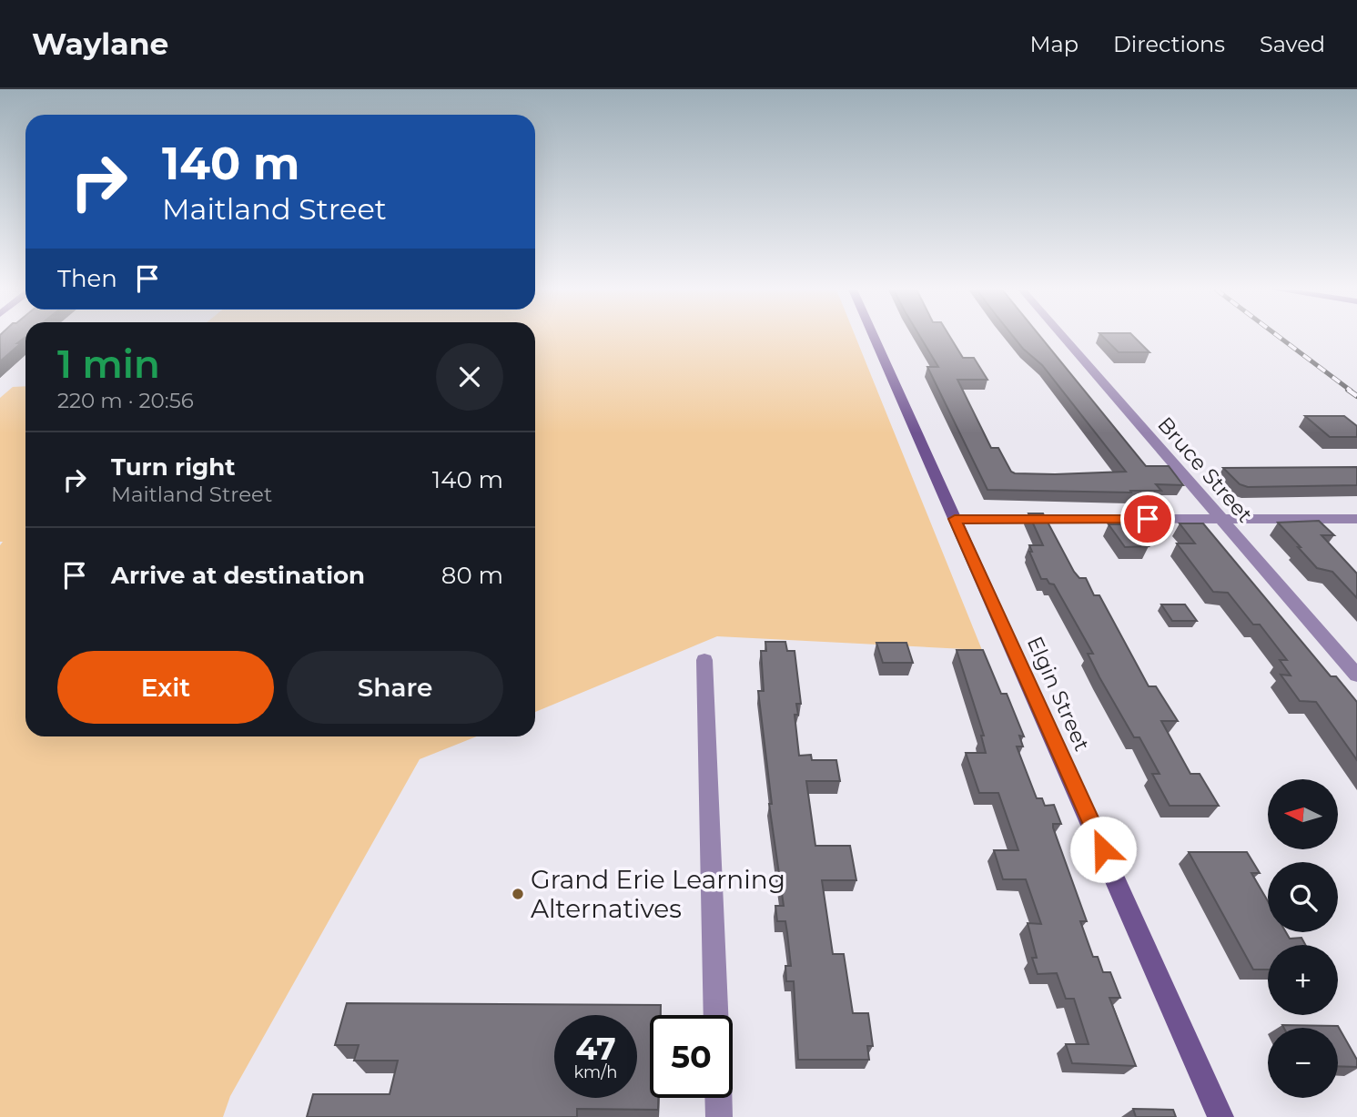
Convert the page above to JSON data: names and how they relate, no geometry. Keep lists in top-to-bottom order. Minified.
{"streets":{"main road":["Elgin Street"],"street":["Bruce Street"]},"places":["Grand Erie Learning Alternatives"],"north":"left","page":{"header":"Waylane","nav":["Map","Directions","Saved"],"turn":["140 m","Maitland Street"],"then":"Then","heading":["1 min","220 m · 20:56"],"list":[{"name":"Turn right","note":"Maitland Street","value":"140 m"},{"name":"Arrive at destination","value":"80 m"}],"buttons":["Exit","Share"],"map_buttons":["+","−"],"speed":"47 km/h","limit":"50"}}
